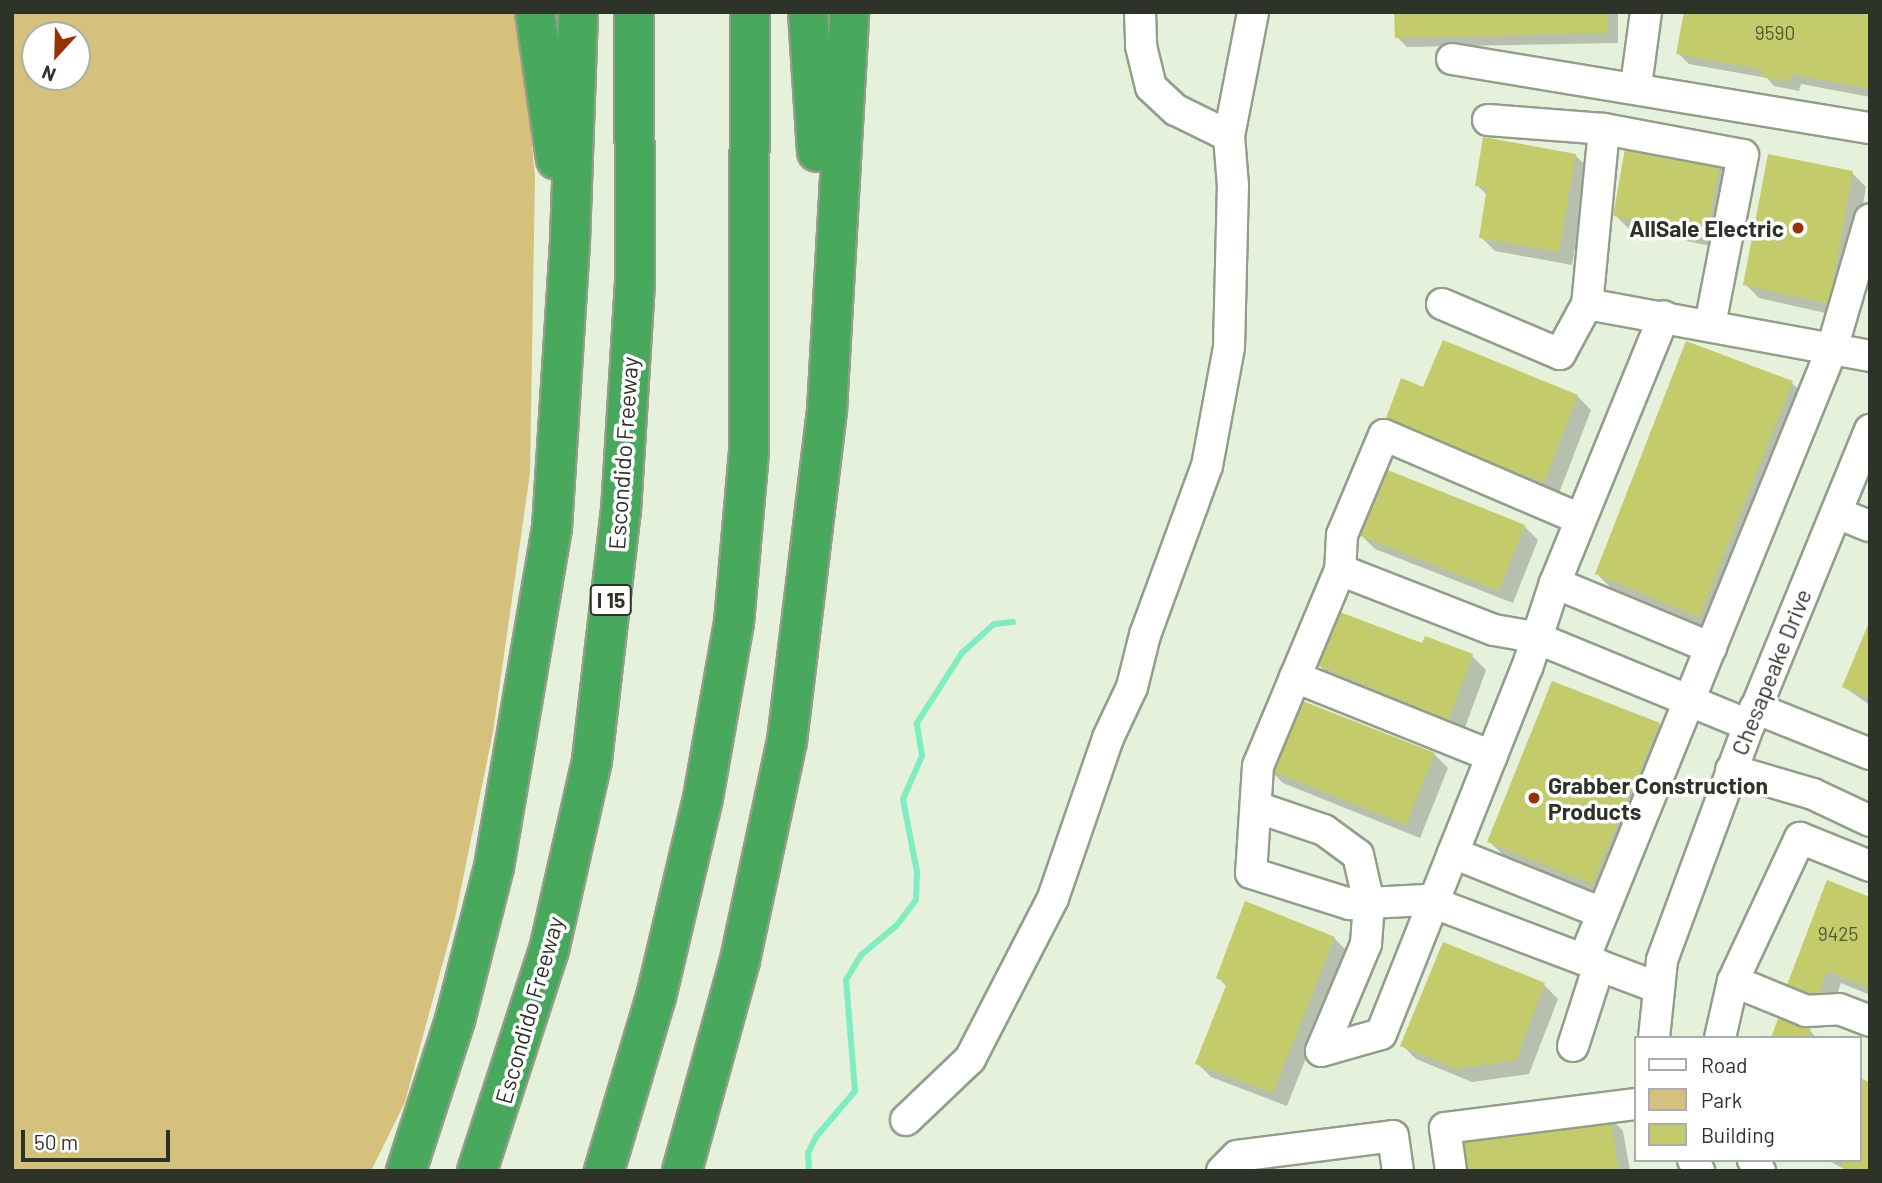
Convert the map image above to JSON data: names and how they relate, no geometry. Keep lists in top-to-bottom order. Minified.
{"streets":{"highway":["Escondido Freeway","I 15"],"street":["Chesapeake Drive"]},"places":["AllSale Electric","Grabber Construction Products"],"house_numbers":["9590","9425"],"legend":["Road","Park","Building"],"scale_bar":"50 m","north":"bottom"}
